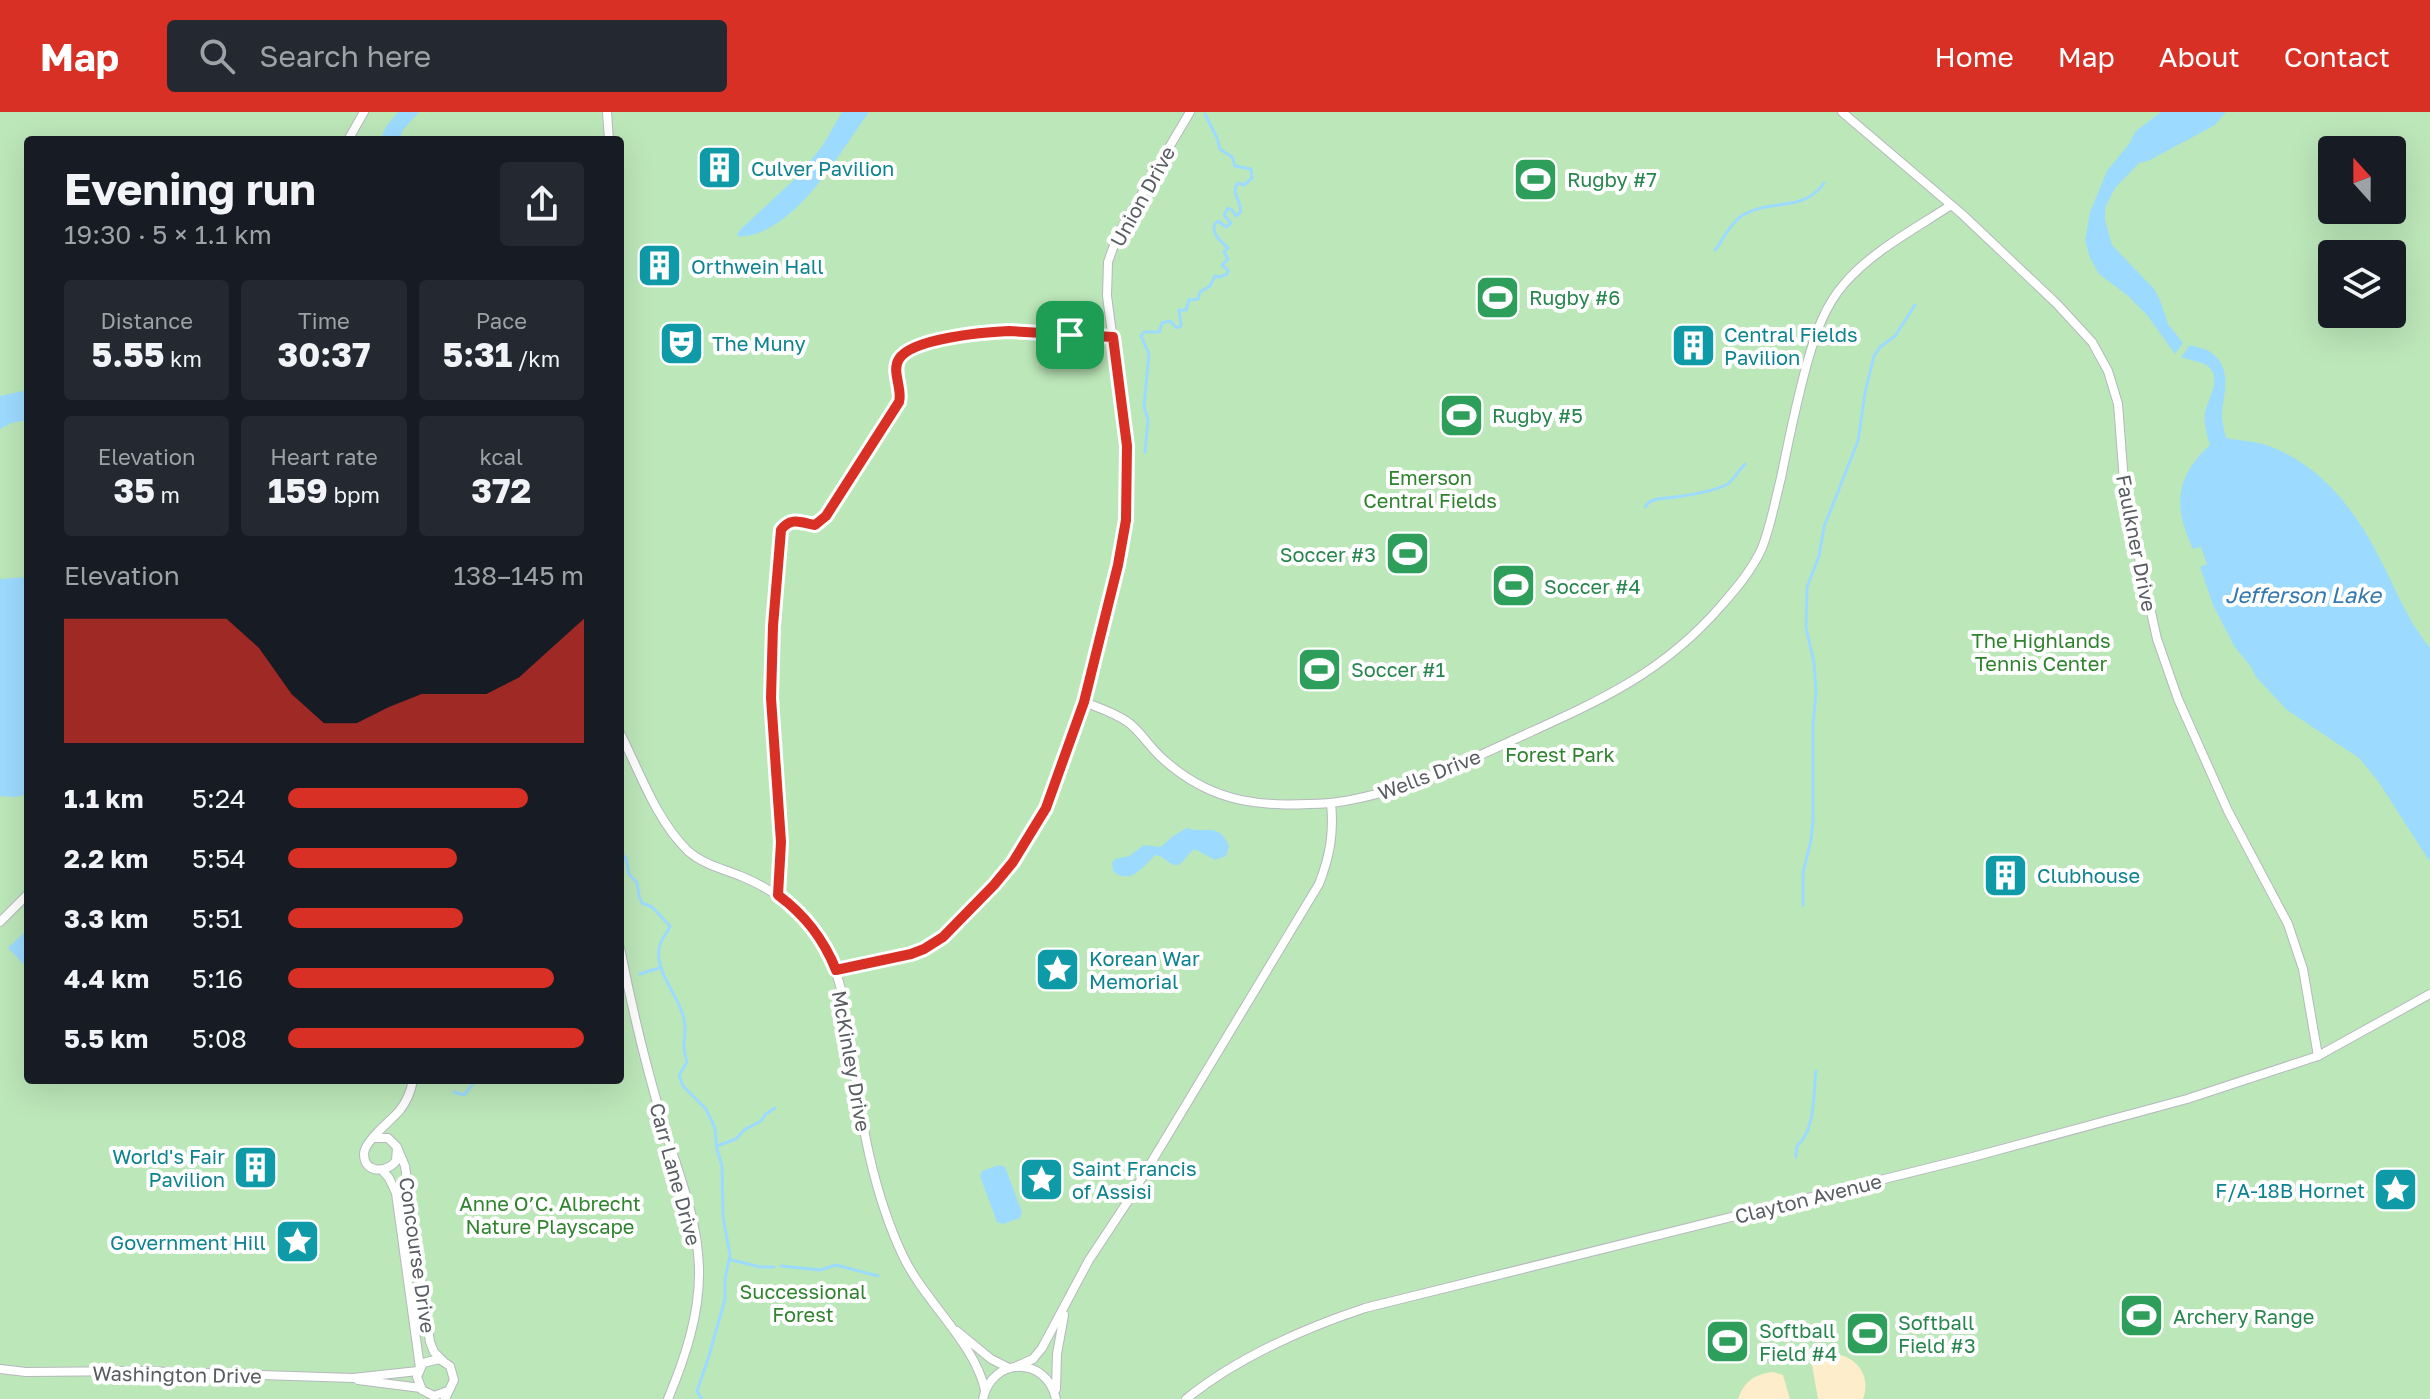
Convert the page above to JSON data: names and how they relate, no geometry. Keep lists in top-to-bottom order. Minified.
{"streets":{"street":["Union Drive","Faulkner Drive","Wells Drive","McKinley Drive","Carr Lane Drive","Clayton Avenue","Concourse Drive","Washington Drive"]},"crossings":[["Union Drive","Wells Drive"],["Union Drive","McKinley Drive"],["Faulkner Drive","Wells Drive"],["Faulkner Drive","Clayton Avenue"],["Concourse Drive","Washington Drive"]],"water":["Jefferson Lake"],"parks":["Emerson Central Fields","The Highlands Tennis Center","Forest Park","Anne O’C. Albrecht Nature Playscape","Successional Forest"],"places":{"building":["Culver Pavilion","Orthwein Hall","Central Fields Pavilion","Clubhouse","World's Fair Pavilion"],"sports":["Rugby #7","Rugby #6","Rugby #5","Soccer #3","Soccer #4","Soccer #1","Archery Range","Softball Field #3","Softball Field #4"],"theatre":["The Muny"],"place":["Korean War Memorial","Saint Francis of Assisi","F/A-18B Hornet","Government Hill"]},"north":"top","page":{"header":"Map","search":"Search here","nav":["Home","Map","About","Contact"],"heading":["Evening run","19:30 · 5 × 1.1 km"],"stats":[["Distance","5.55 km"],["Time","30:37"],["Pace","5:31 /km"],["Elevation","35 m"],["Heart rate","159 bpm"],["kcal","372"]],"chart":["Elevation","138–145 m"],"list":[{"name":"1.1 km","note":"5:24"},{"name":"2.2 km","note":"5:54"},{"name":"3.3 km","note":"5:51"},{"name":"4.4 km","note":"5:16"},{"name":"5.5 km","note":"5:08"}]}}
